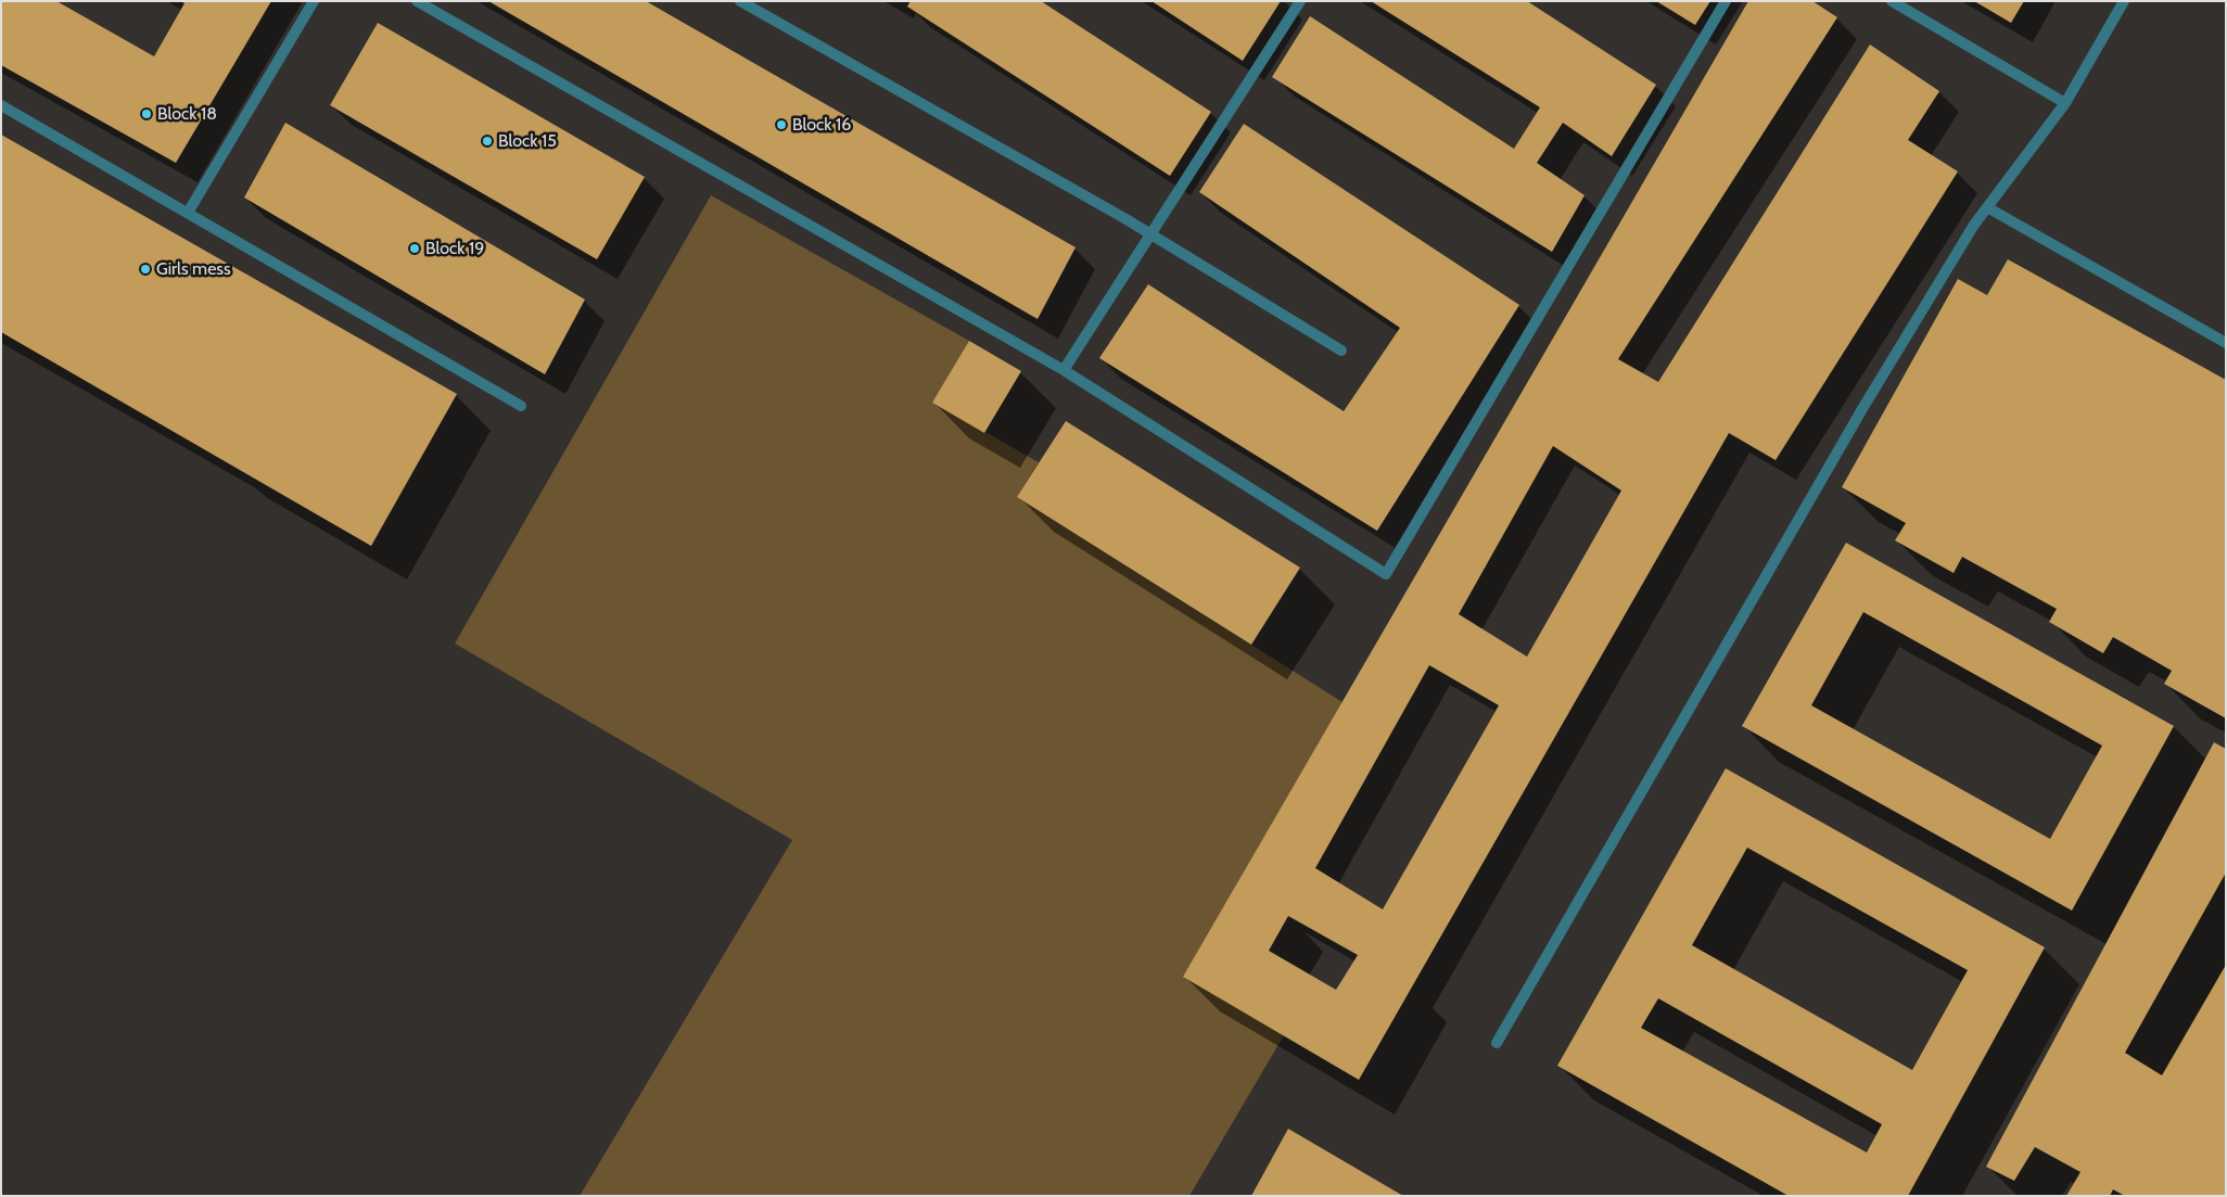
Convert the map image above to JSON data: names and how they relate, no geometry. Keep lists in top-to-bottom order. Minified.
{"places":["Block 18","Block 16","Block 15","Block 19","Girls mess"]}
